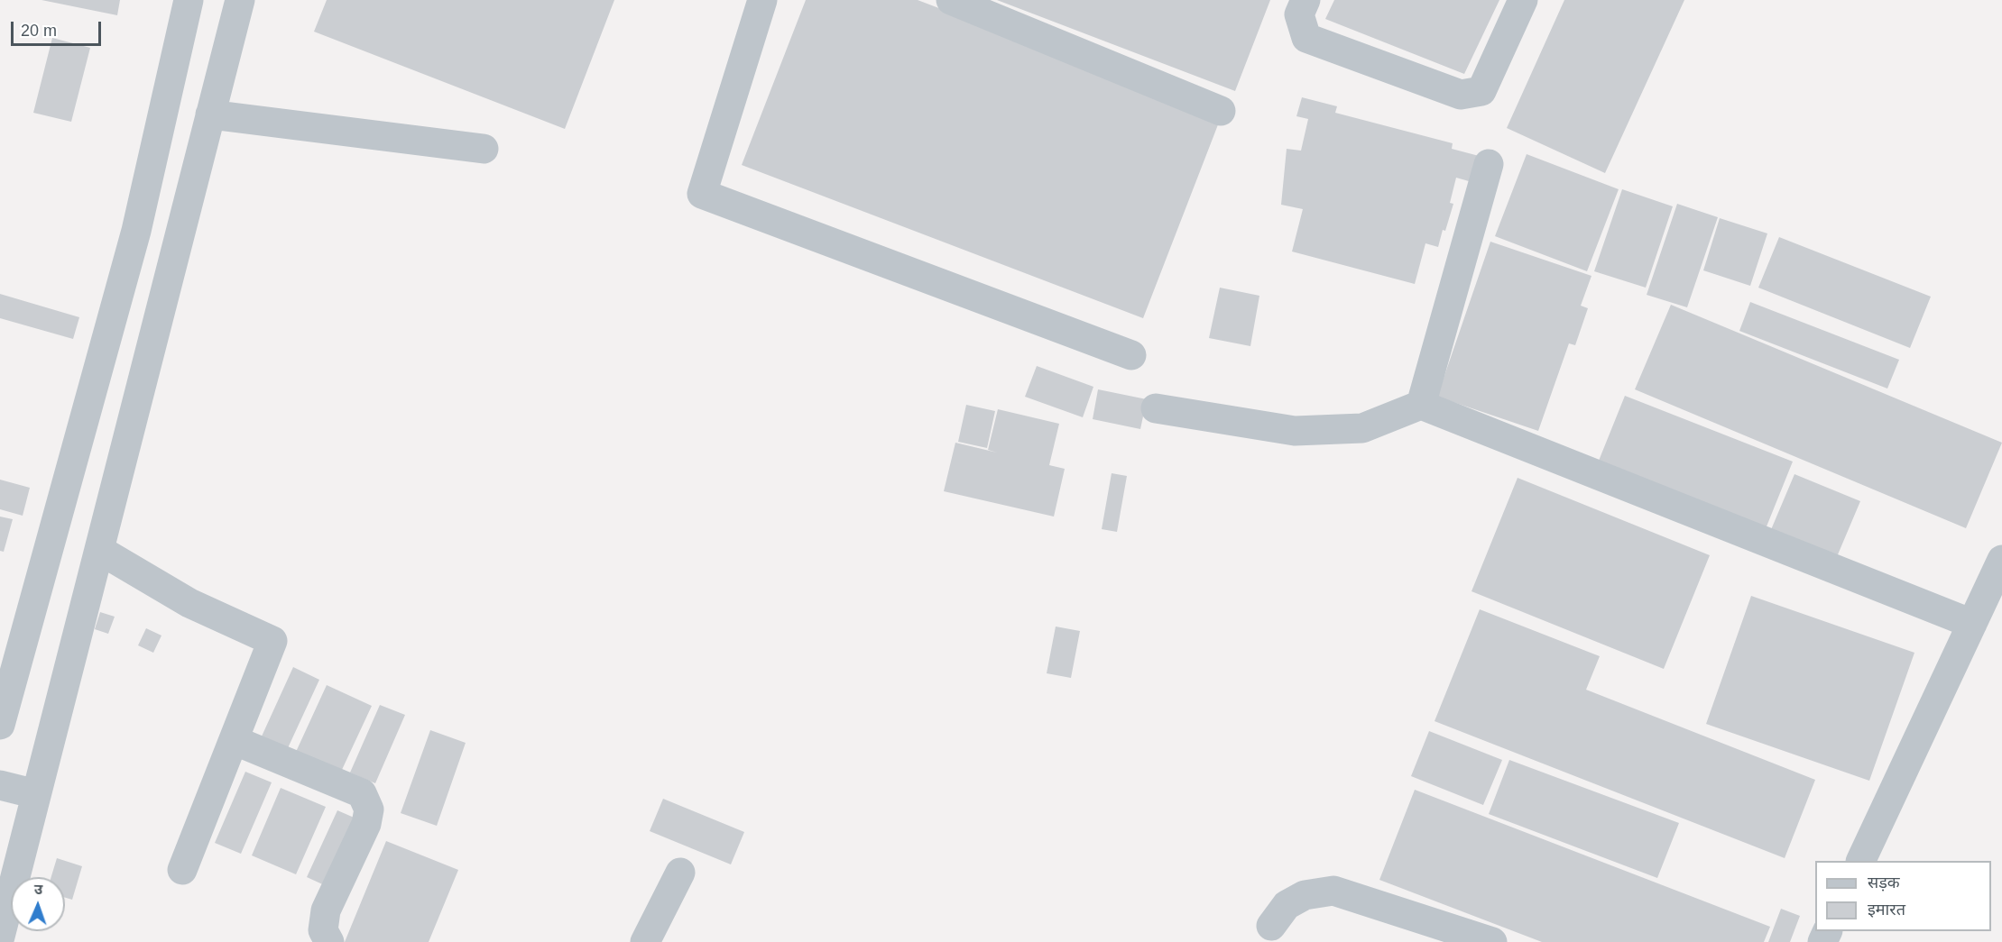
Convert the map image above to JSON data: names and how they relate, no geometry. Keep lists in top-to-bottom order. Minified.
{"legend":["सड़क","इमारत"],"scale_bar":"20 m","north":"top"}
